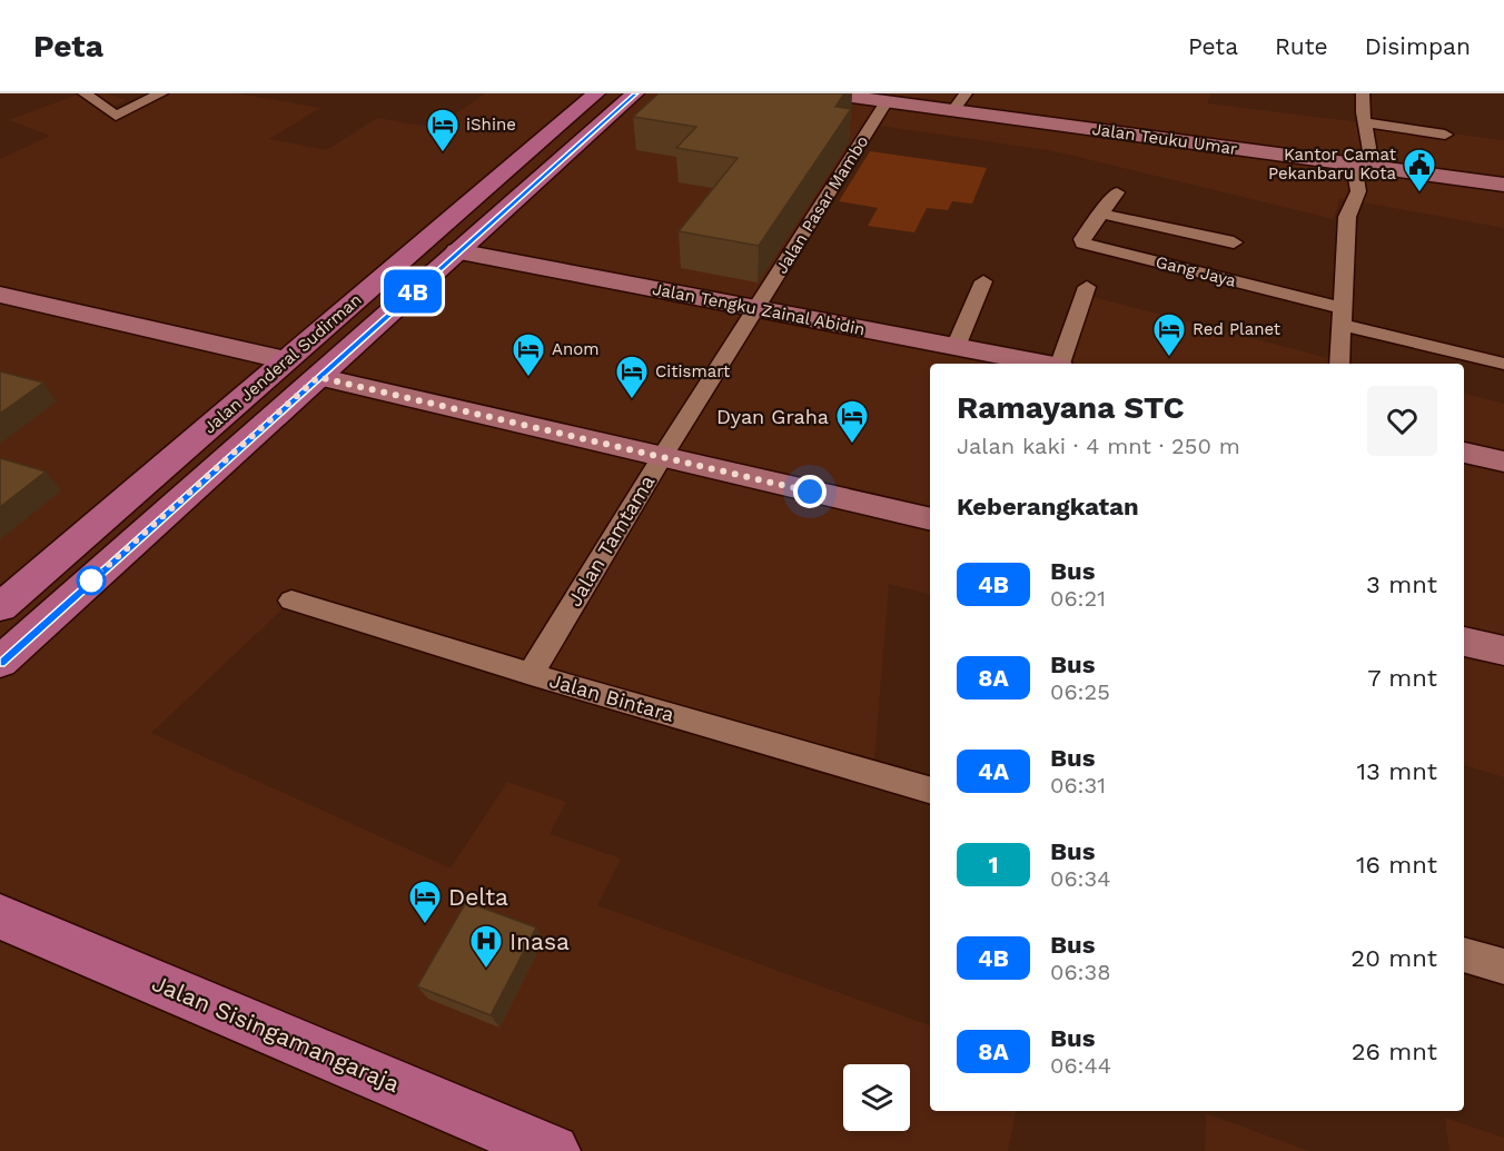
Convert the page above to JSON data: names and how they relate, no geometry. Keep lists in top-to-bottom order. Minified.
{"streets":{"main road":["Jalan Jenderal Sudirman","Jalan Sisingamangaraja"],"street":["Jalan Teuku Umar","Jalan Pasar Mambo","Gang Jaya","Jalan Tengku Zainal Abidin","Jalan Tamtama","Jalan Bintara"]},"crossings":[["Jalan Teuku Umar","Jalan Pasar Mambo"],["Jalan Pasar Mambo","Jalan Tengku Zainal Abidin"],["Jalan Pasar Mambo","Jalan Tamtama"],["Jalan Tengku Zainal Abidin","Jalan Jenderal Sudirman"],["Jalan Tengku Zainal Abidin","Jalan Tamtama"],["Jalan Tamtama","Jalan Bintara"]],"places":{"hotel":["iShine","Red Planet","Anom","Citismart","Dyan Graha","Delta"],"public building":["Kantor Camat Pekanbaru Kota"],"hospital":["Inasa"]},"lines":["bus line 4B"],"page":{"header":"Peta","nav":["Peta","Rute","Disimpan"],"on_map":"4B","heading":[["Ramayana STC","Jalan kaki · 4 mnt · 250 m"],"Keberangkatan"],"list":[{"mark":"4B","name":"Bus","note":"06:21","value":"3 mnt"},{"mark":"8A","name":"Bus","note":"06:25","value":"7 mnt"},{"mark":"4A","name":"Bus","note":"06:31","value":"13 mnt"},{"mark":"1","name":"Bus","note":"06:34","value":"16 mnt"},{"mark":"4B","name":"Bus","note":"06:38","value":"20 mnt"},{"mark":"8A","name":"Bus","note":"06:44","value":"26 mnt"}]}}
